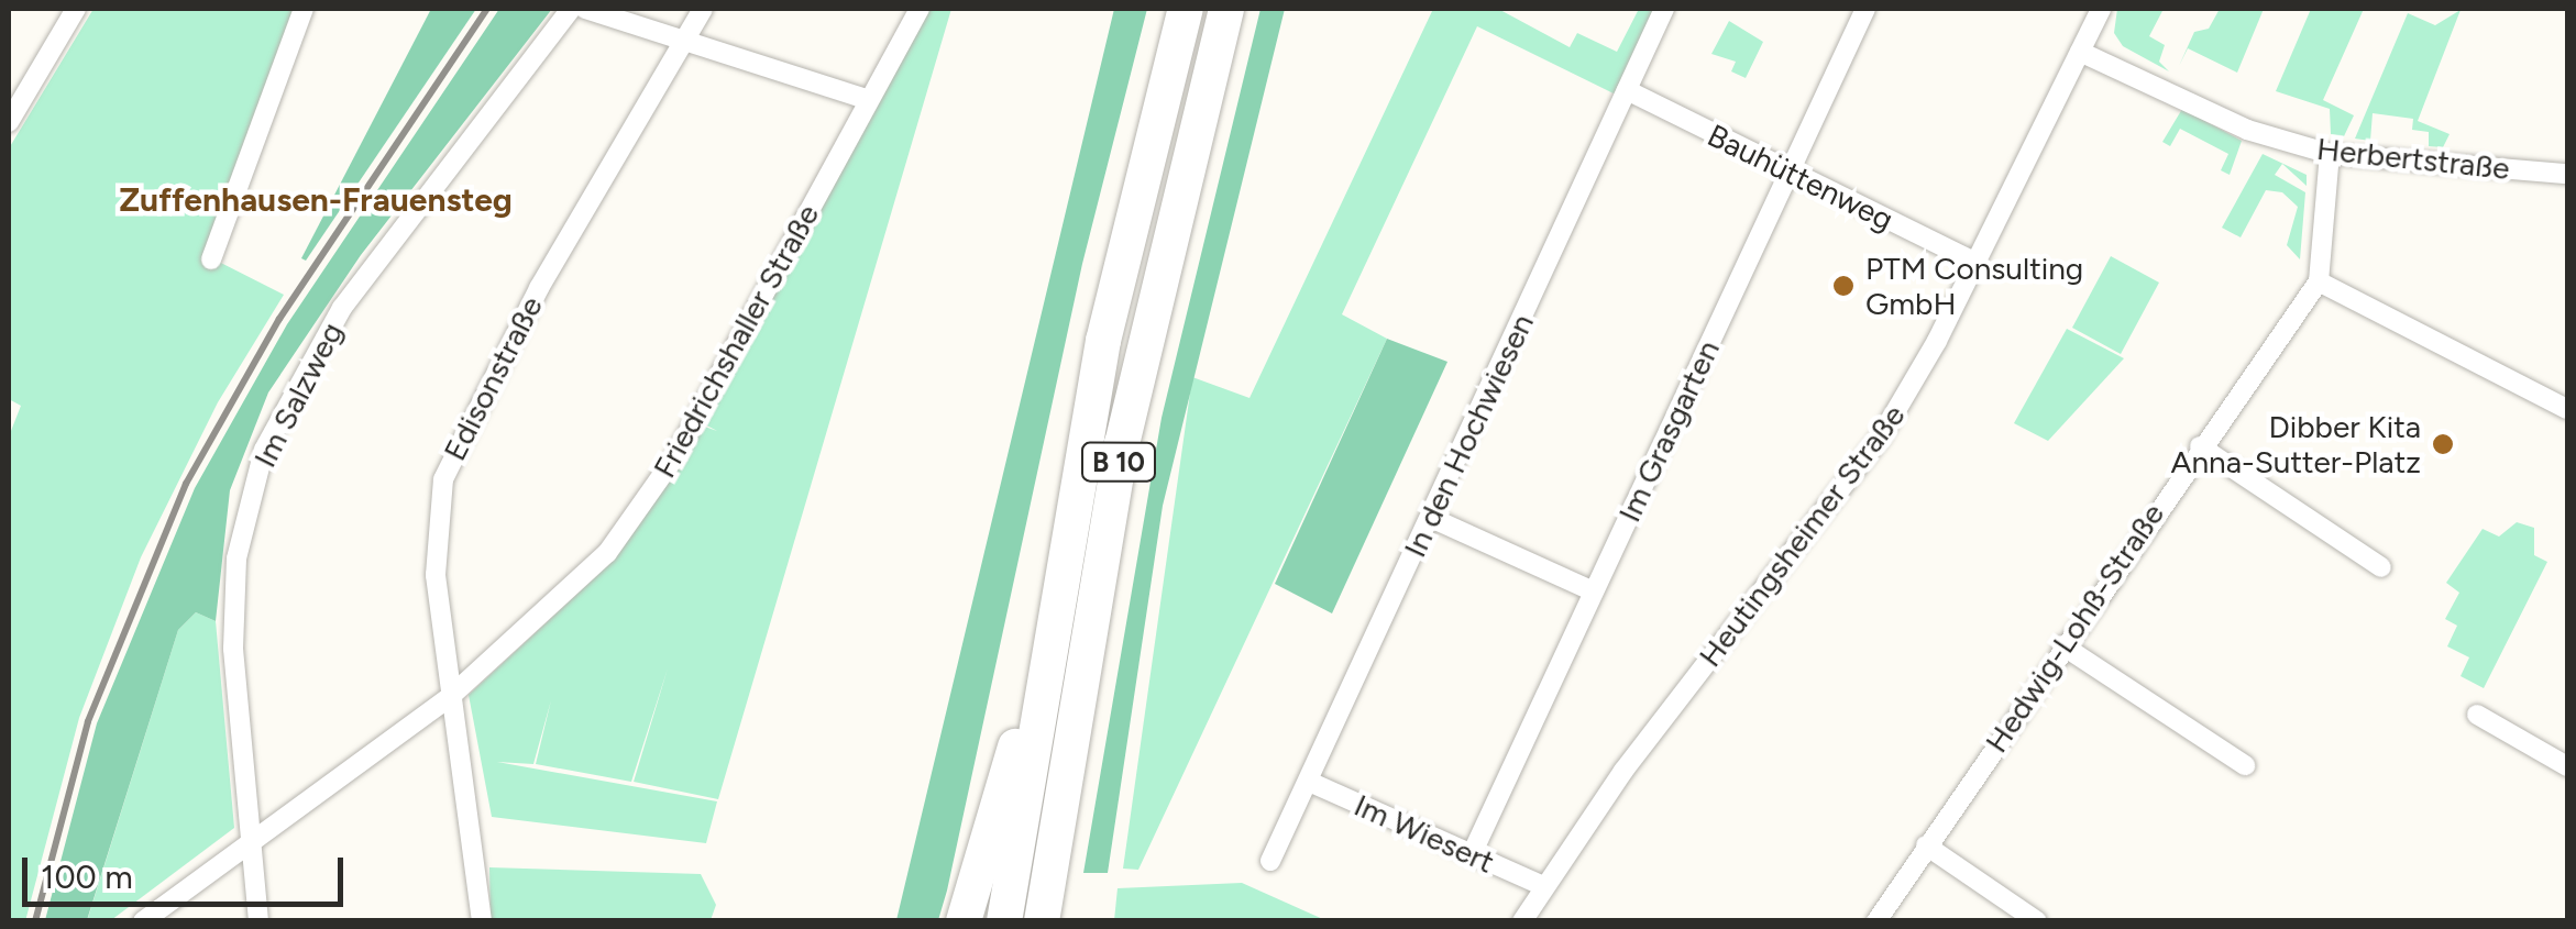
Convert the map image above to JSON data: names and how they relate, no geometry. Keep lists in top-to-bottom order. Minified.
{"streets":{"highway":["B 10"],"street":["Herbertstraße","Bauhüttenweg","Friedrichshaller Straße","Edisonstraße","Im Salzweg","Im Grasgarten","In den Hochwiesen","Heutingsheimer Straße","Hedwig-Lohß-Straße","Im Wiesert"]},"crossings":[["Herbertstraße","Heutingsheimer Straße"],["Bauhüttenweg","Im Grasgarten"],["Bauhüttenweg","In den Hochwiesen"],["Bauhüttenweg","Heutingsheimer Straße"],["Friedrichshaller Straße","Edisonstraße"],["Friedrichshaller Straße","Im Salzweg"],["Im Grasgarten","Im Wiesert"],["In den Hochwiesen","Im Wiesert"],["Heutingsheimer Straße","Im Wiesert"]],"districts":["Zuffenhausen-Frauensteg"],"places":["PTM Consulting GmbH","Dibber Kita Anna-Sutter-Platz"],"scale_bar":"100 m"}
